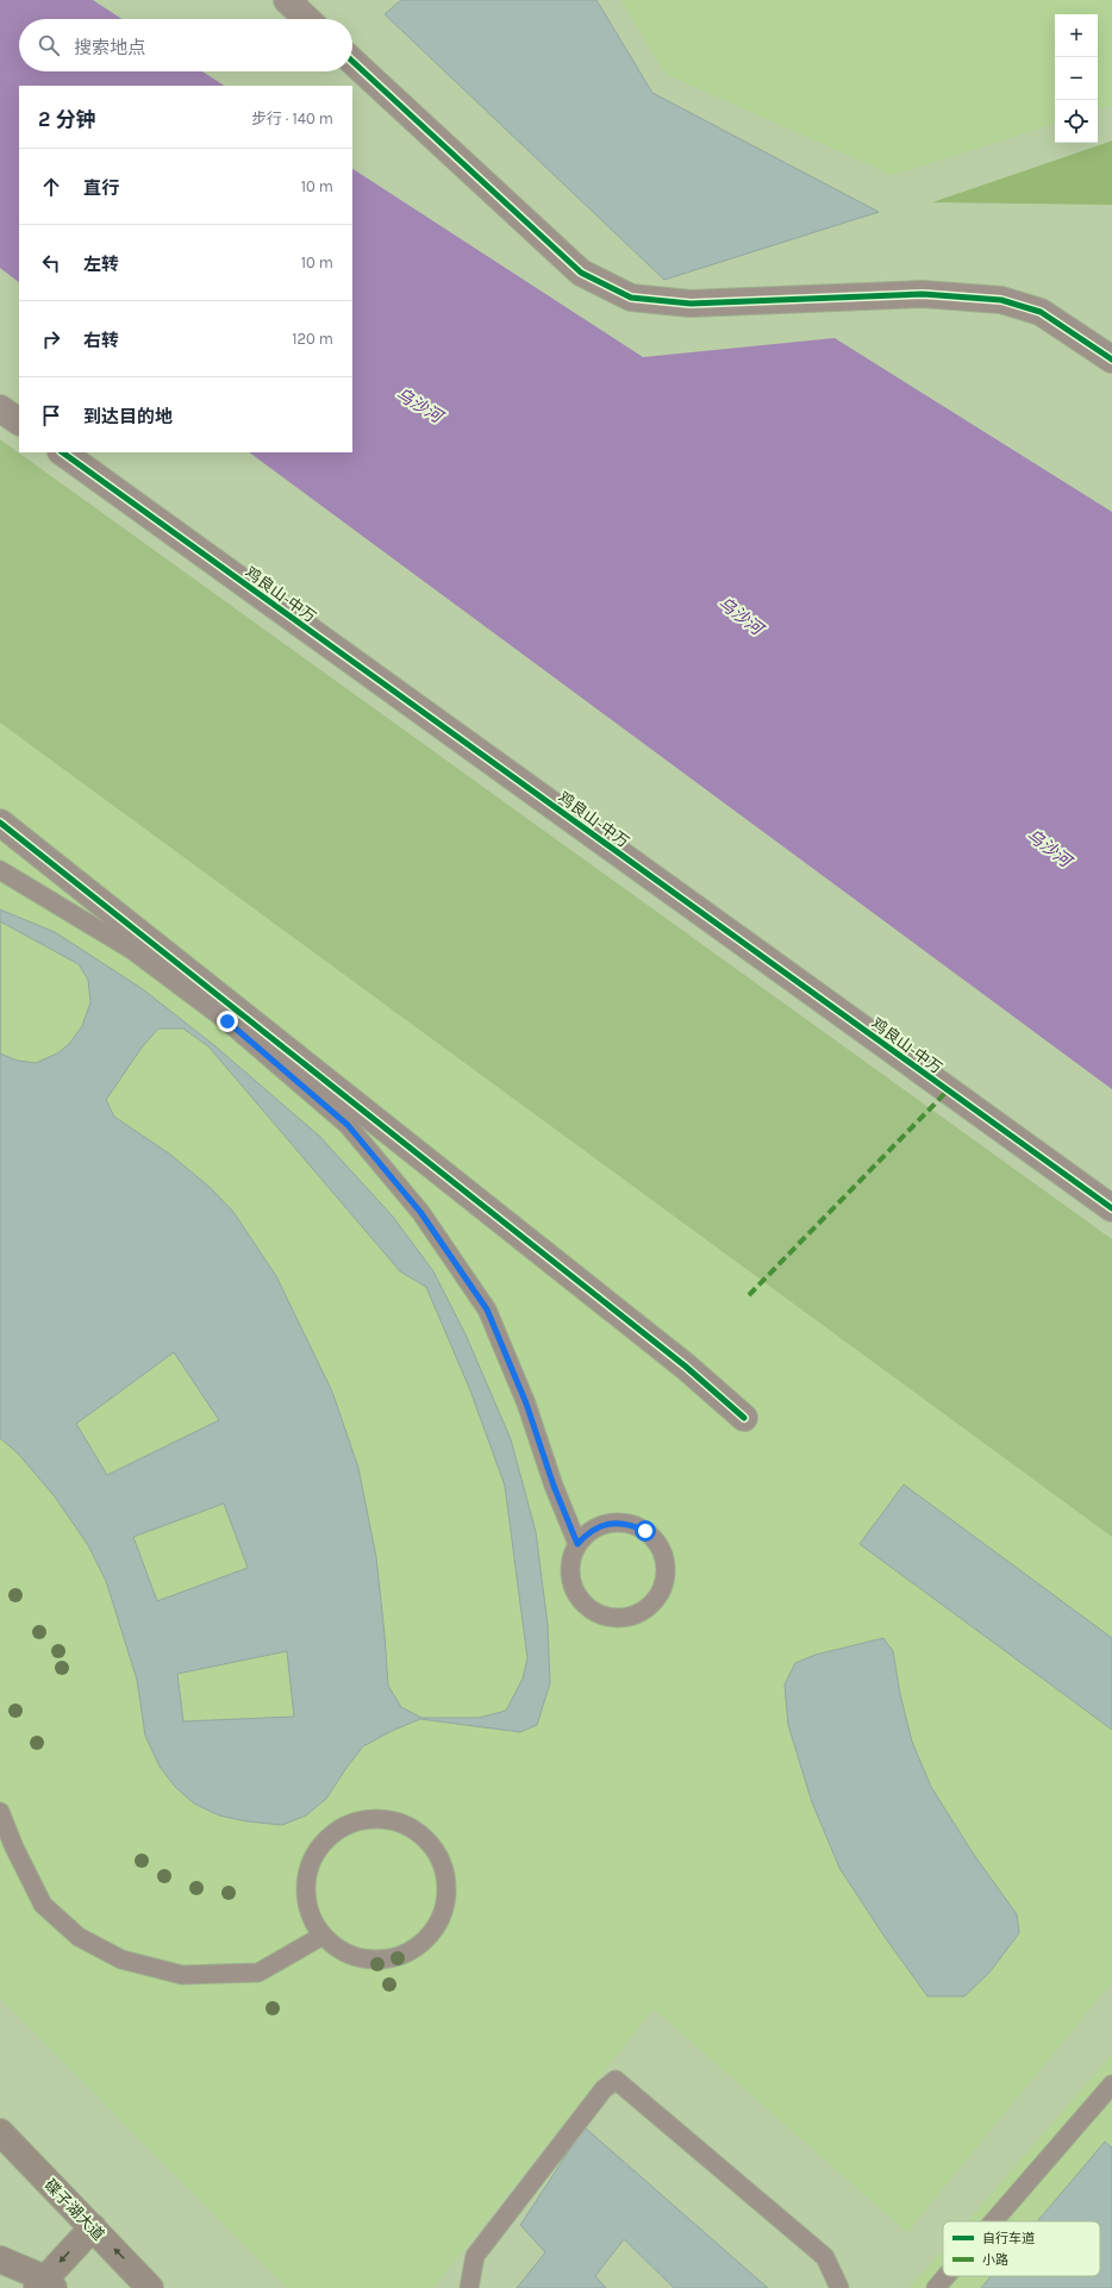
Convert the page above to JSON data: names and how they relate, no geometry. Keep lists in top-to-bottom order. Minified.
{"streets":{"main road":["碟子湖大道"],"street":["鸡良山-中万"]},"one_way":["碟子湖大道"],"water":["乌沙河"],"legend":["自行车道","小路"],"page":{"map_buttons":["+","−"],"search":"搜索地点","heading":["2 分钟","步行 · 140 m"],"list":[["直行","10 m"],["左转","10 m"],["右转","120 m"],"到达目的地"]}}
